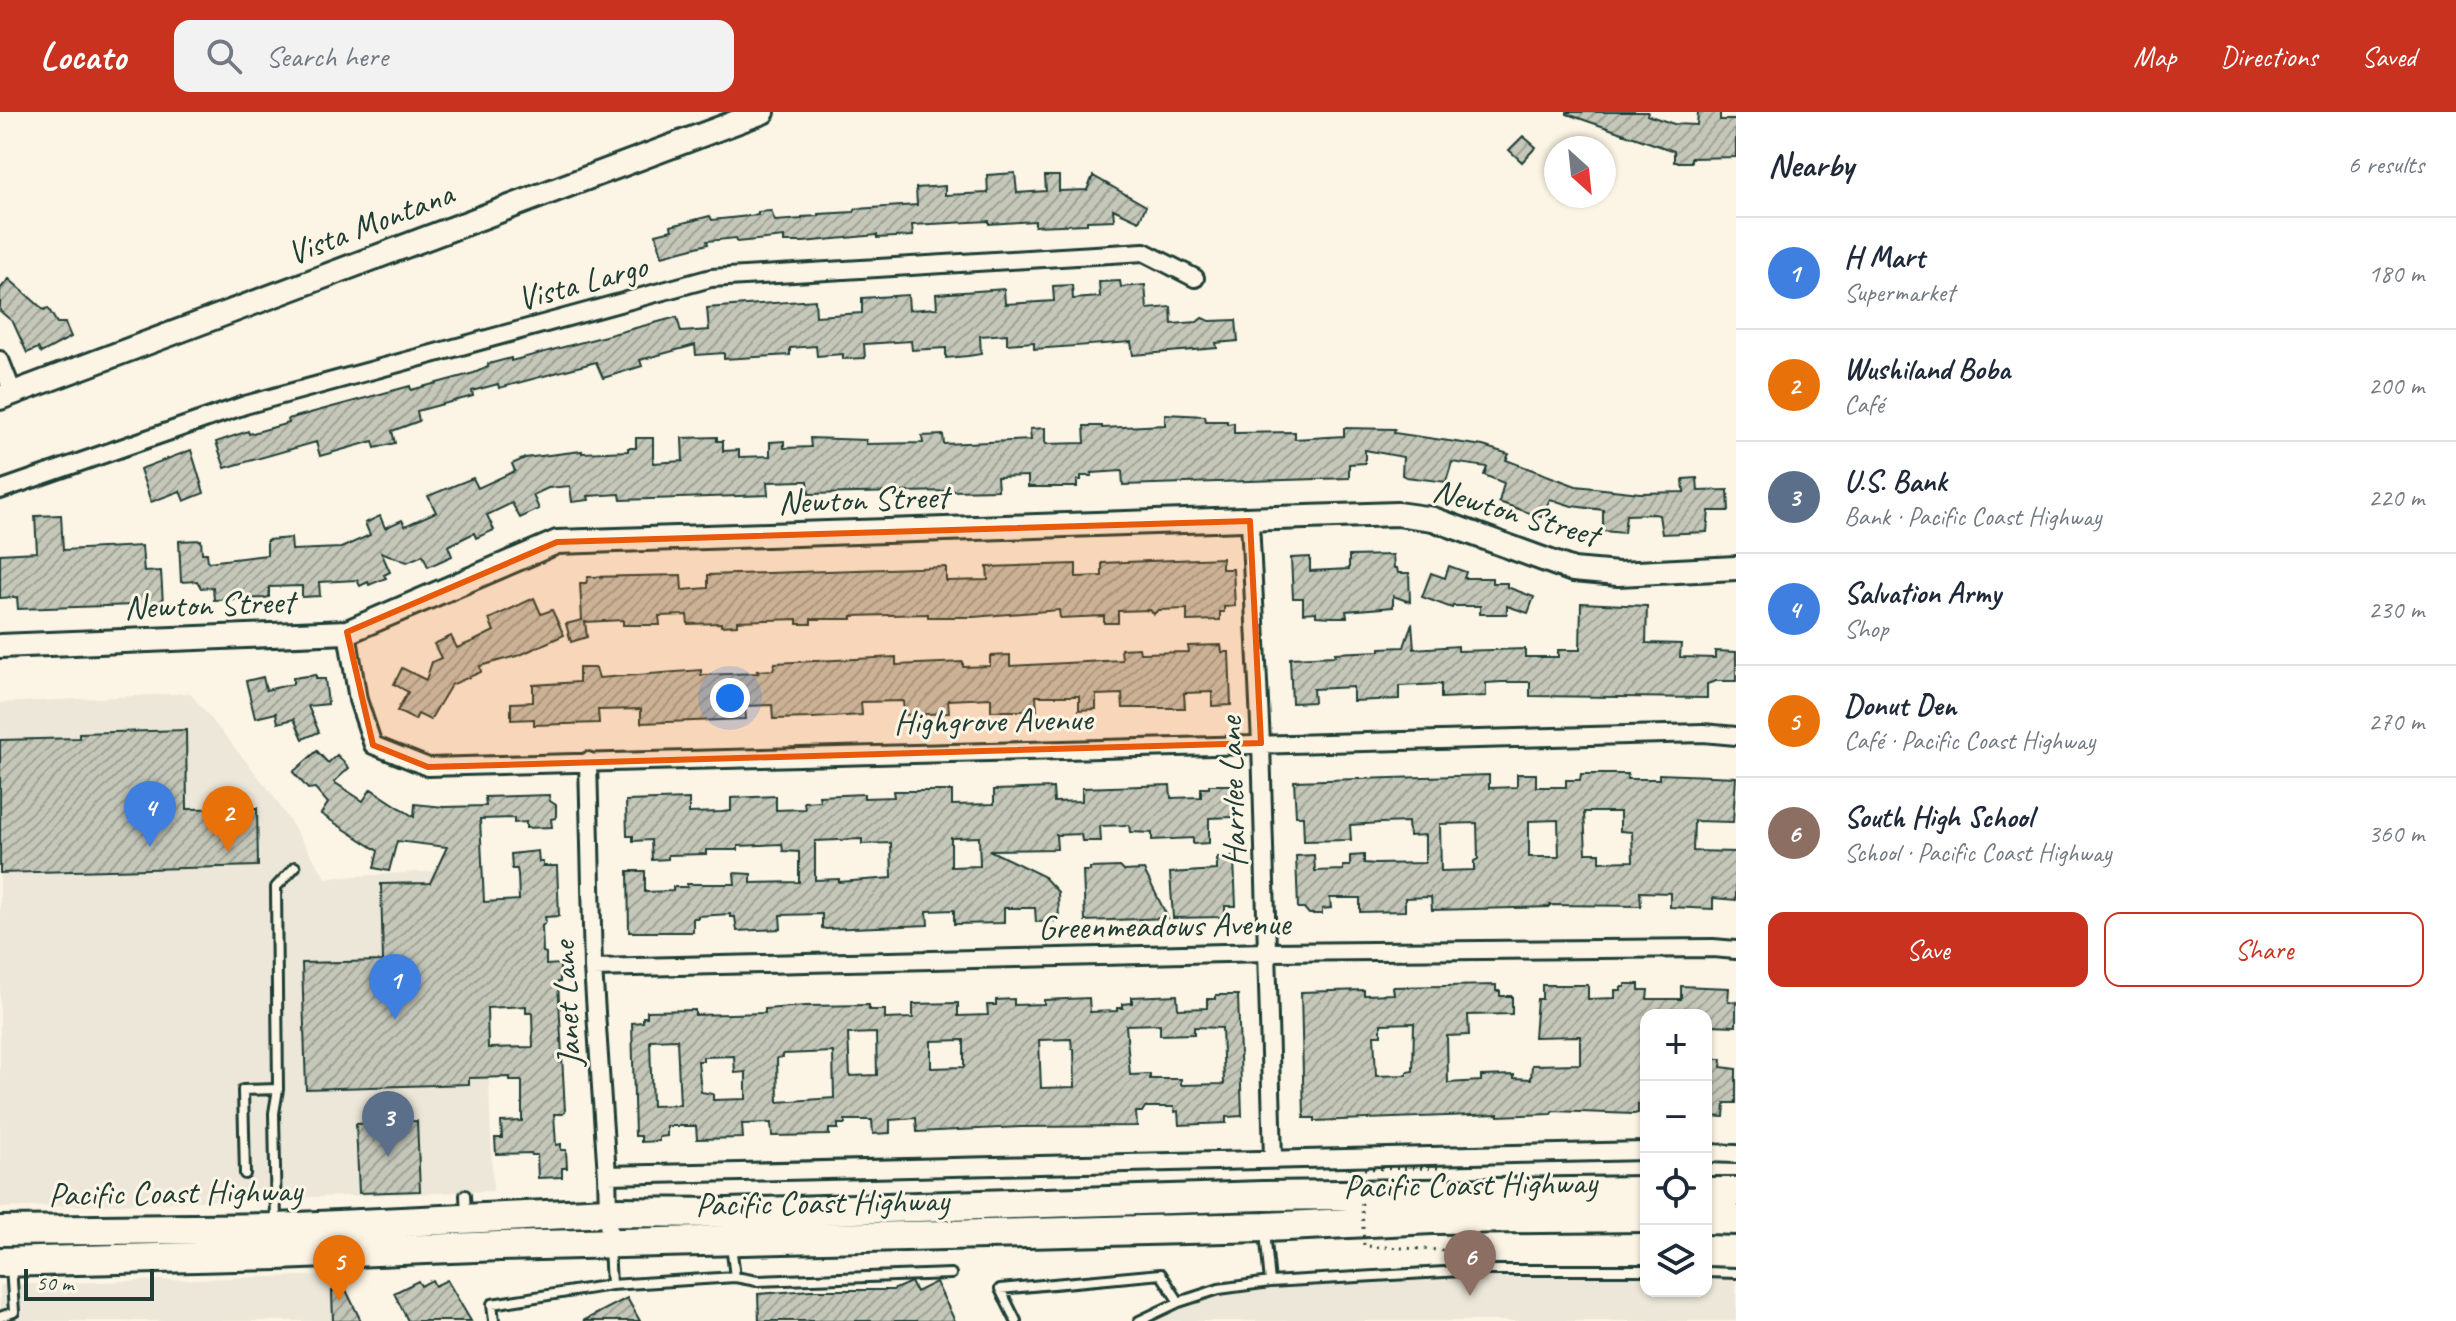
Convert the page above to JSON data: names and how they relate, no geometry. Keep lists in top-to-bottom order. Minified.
{"streets":{"highway":["Pacific Coast Highway"],"street":["Vista Montana","Vista Largo","Newton Street","Highgrove Avenue","Harrlee Lane","Greenmeadows Avenue","Janet Lane"]},"crossings":[["Newton Street","Highgrove Avenue"],["Newton Street","Harrlee Lane"],["Highgrove Avenue","Harrlee Lane"],["Highgrove Avenue","Janet Lane"],["Harrlee Lane","Greenmeadows Avenue"],["Greenmeadows Avenue","Janet Lane"],["Janet Lane","Pacific Coast Highway"]],"scale_bar":"50 m","north":"bottom right","page":{"header":"Locato","search":"Search here","nav":["Map","Directions","Saved"],"heading":["Nearby","6 results"],"list":[{"mark":"1","name":"H Mart","note":"Supermarket","value":"180 m"},{"mark":"2","name":"Wushiland Boba","note":"Café","value":"200 m"},{"mark":"3","name":"U.S. Bank","note":"Bank · Pacific Coast Highway","value":"220 m"},{"mark":"4","name":"Salvation Army","note":"Shop","value":"230 m"},{"mark":"5","name":"Donut Den","note":"Café · Pacific Coast Highway","value":"270 m"},{"mark":"6","name":"South High School","note":"School · Pacific Coast Highway","value":"360 m"}],"pins":["4","2","1","3","6","5"],"buttons":["Save","Share"],"map_buttons":["+","−"],"scale":"50 m"}}
